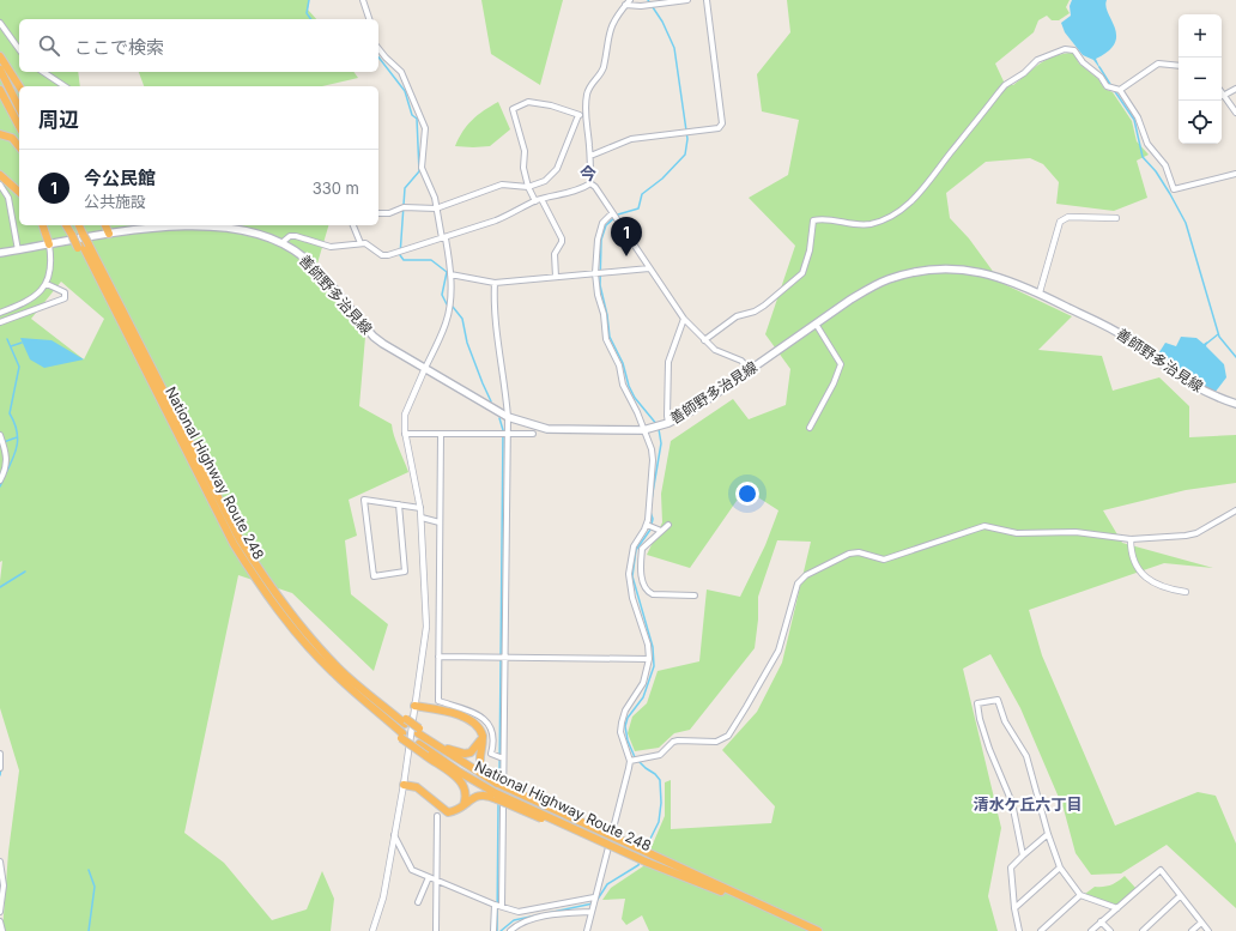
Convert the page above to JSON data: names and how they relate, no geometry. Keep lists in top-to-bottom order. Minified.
{"streets":{"highway":["National Highway Route 248"],"main road":["善師野多治見線"]},"districts":["今","清水ケ丘六丁目"],"page":{"map_buttons":["+","−"],"search":"ここで検索","heading":"周辺","list":[{"mark":"1","name":"今公民館","note":"公共施設","value":"330 m"}],"pins":"1"}}
